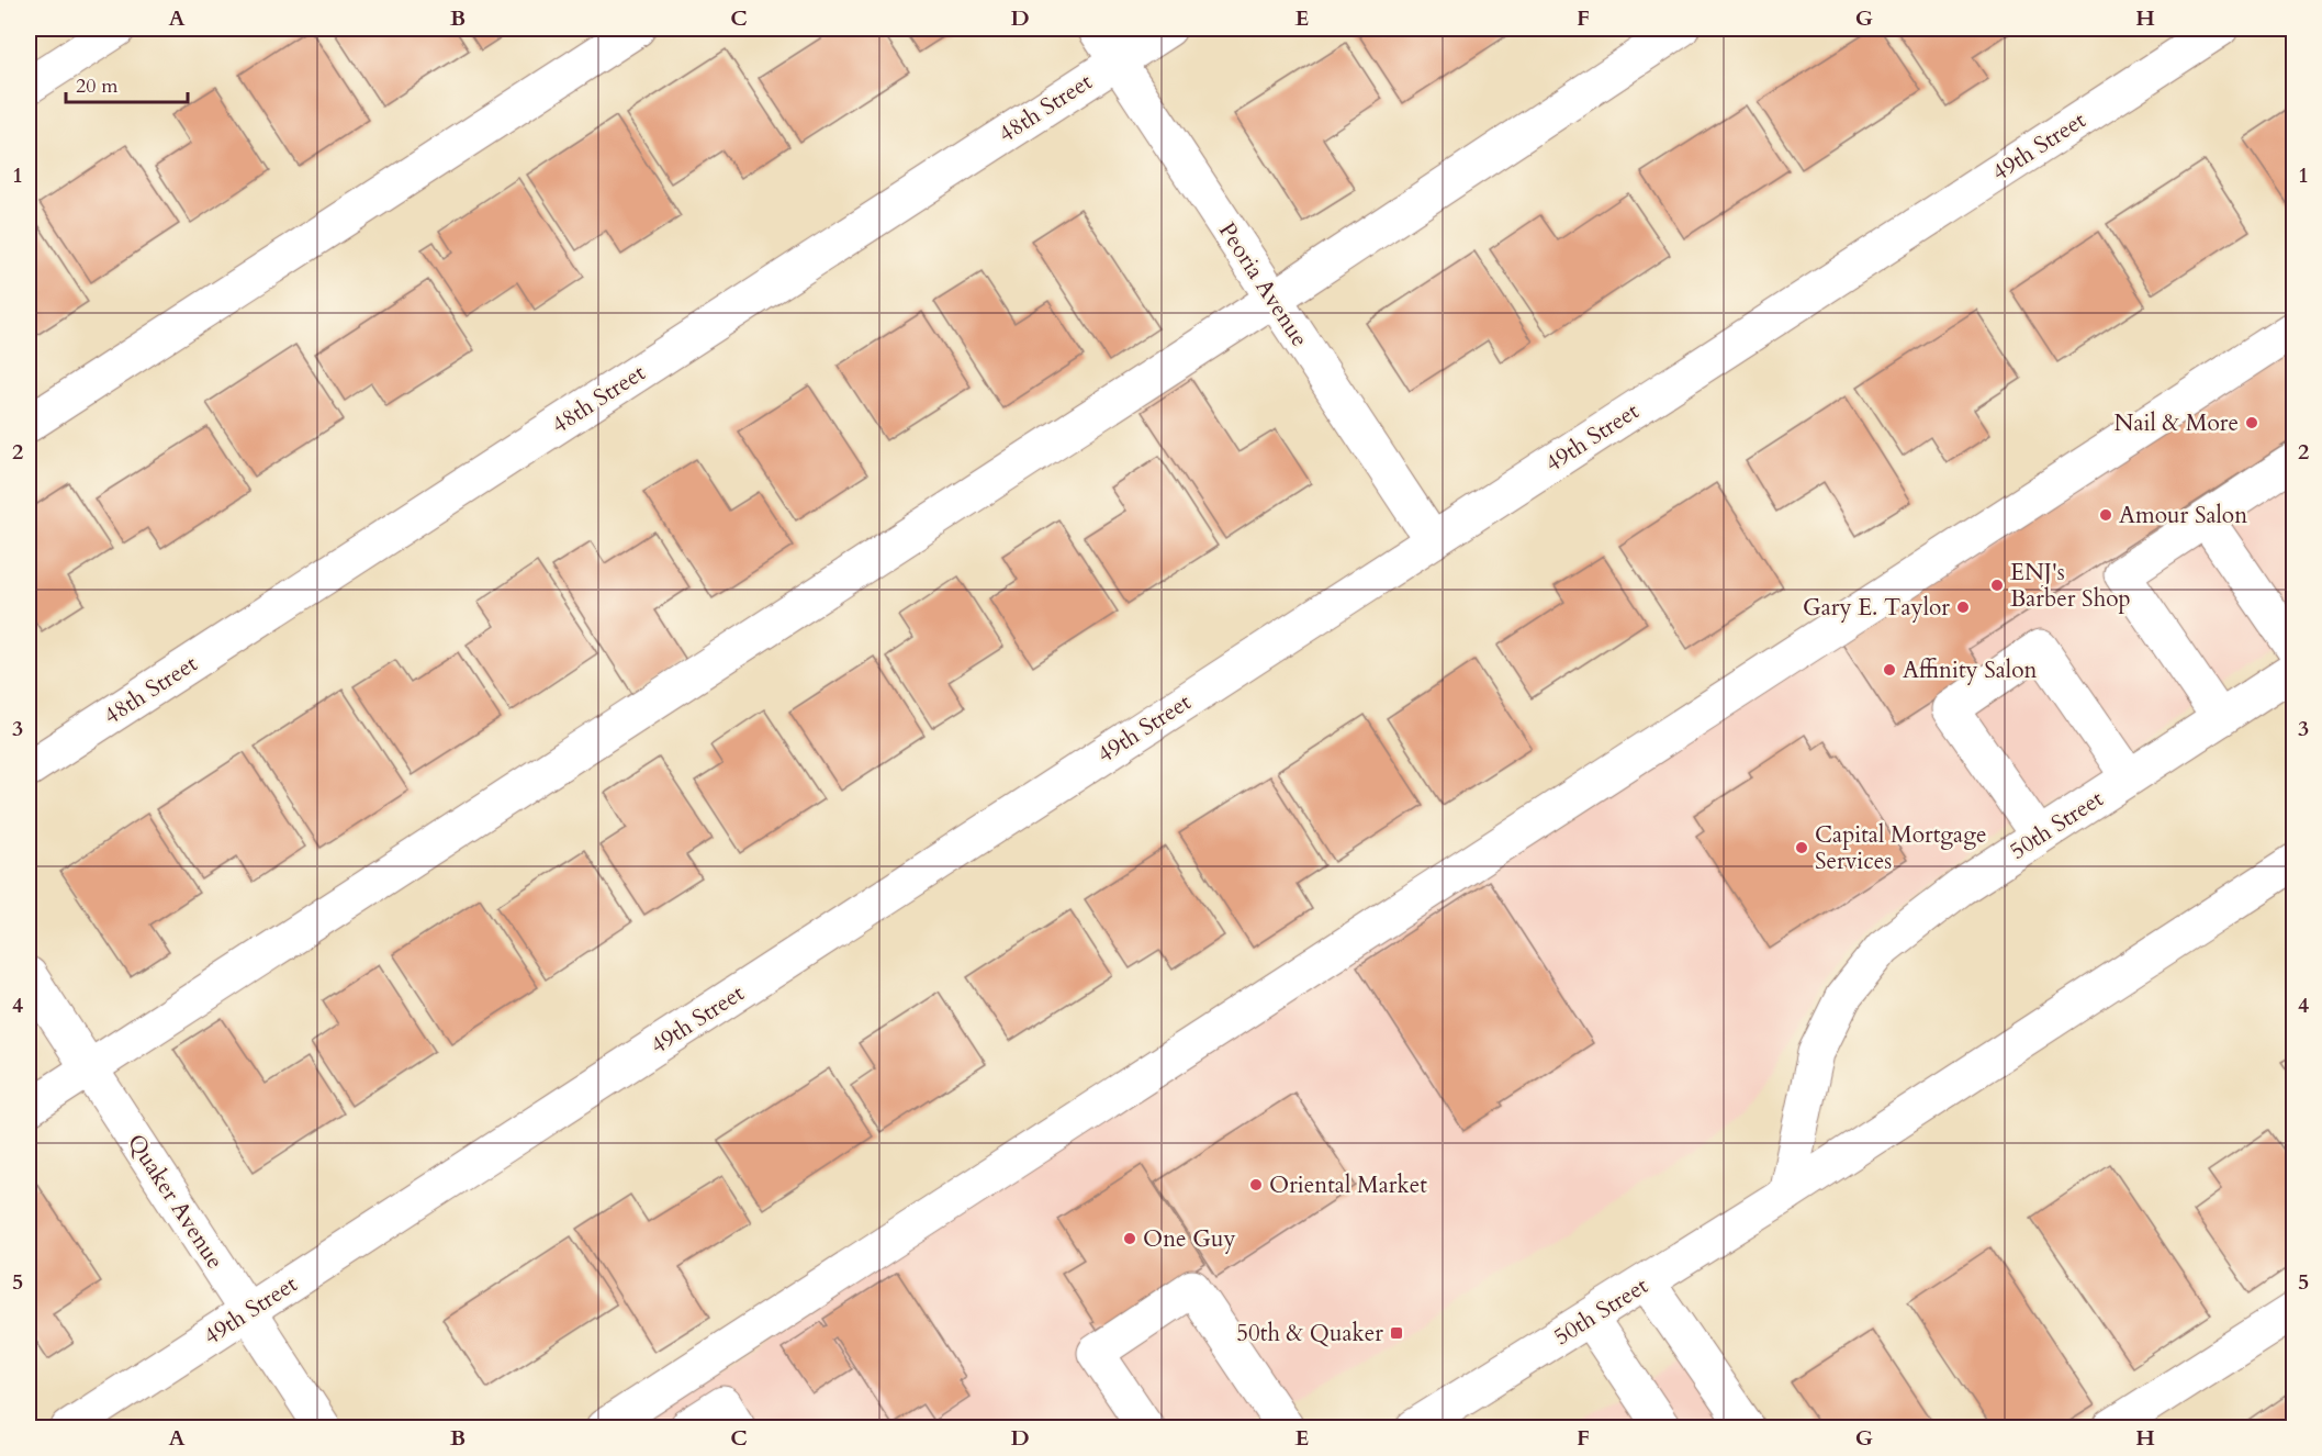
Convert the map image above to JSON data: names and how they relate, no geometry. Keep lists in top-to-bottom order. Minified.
{"streets":{"street":["48th Street","49th Street","Peoria Avenue","50th Street","Quaker Avenue"]},"crossings":[["48th Street","Peoria Avenue"],["49th Street","Peoria Avenue"],["49th Street","Quaker Avenue"]],"places":{"other":["Nail & More","Amour Salon","ENJ's Barber Shop","Gary E. Taylor","Affinity Salon","Capital Mortgage Services","Oriental Market","One Guy"],"transit":["50th & Quaker"]},"scale_bar":"20 m","grid":{"columns":["A","B","C","D","E","F","G","H"],"rows":["1","2","3","4","5"]}}
